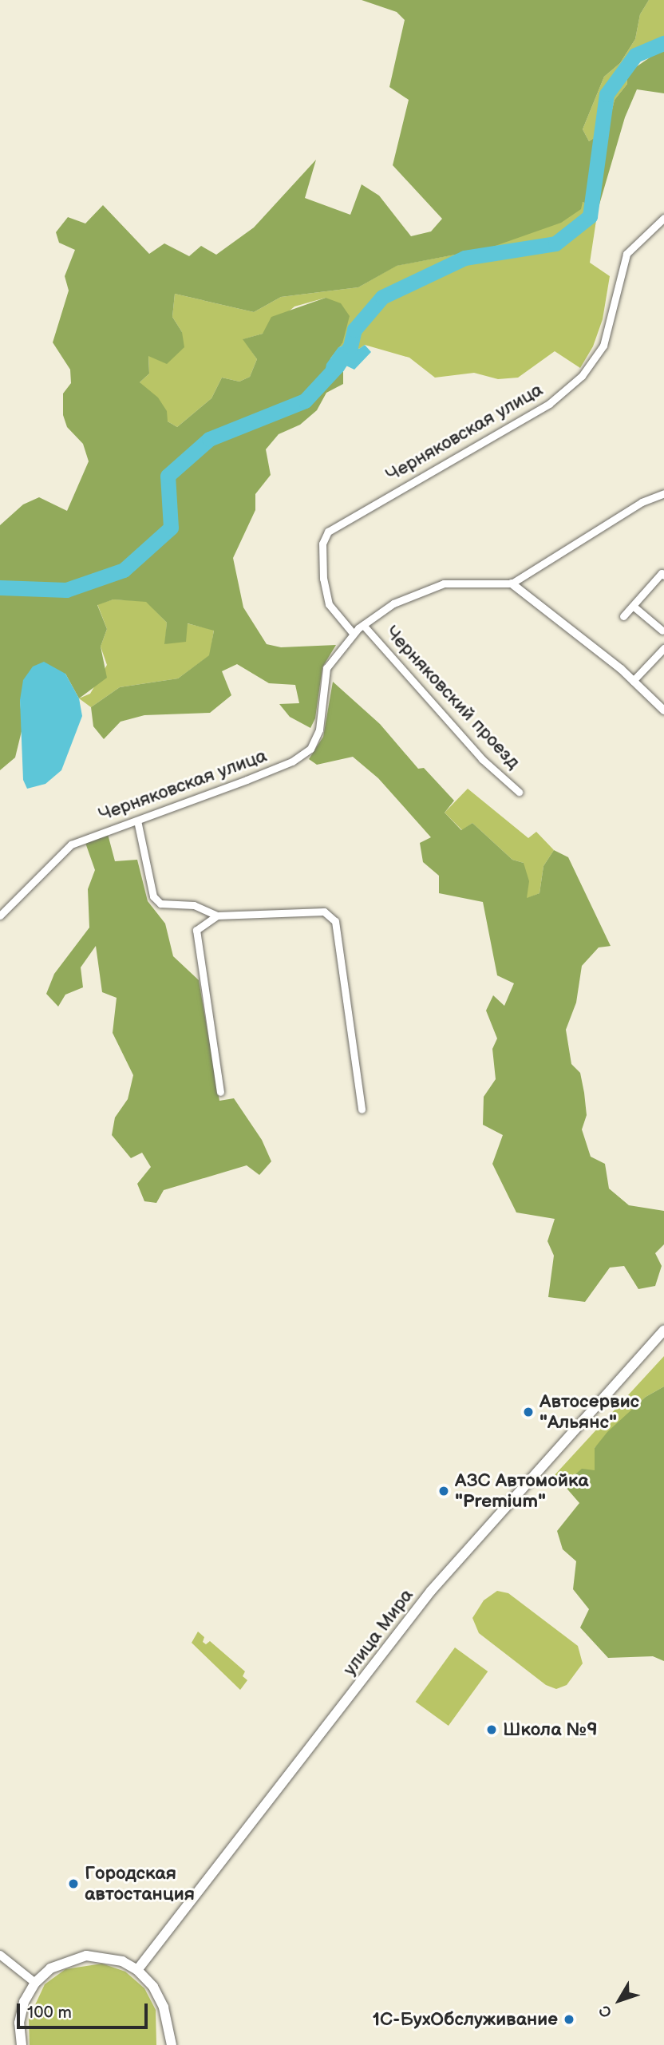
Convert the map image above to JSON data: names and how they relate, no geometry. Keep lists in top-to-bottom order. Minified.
{"streets":{"main road":["улица Мира"],"street":["Черняковская улица","Черняковский проезд"]},"crossings":[["Черняковская улица","Черняковский проезд"]],"places":["Автосервис \"Альянс\"","АЗС Автомойка \"Premium\"","Школа №9","Городская автостанция","1С-БухОбслуживание"],"scale_bar":"100 m","north":"bottom left"}
